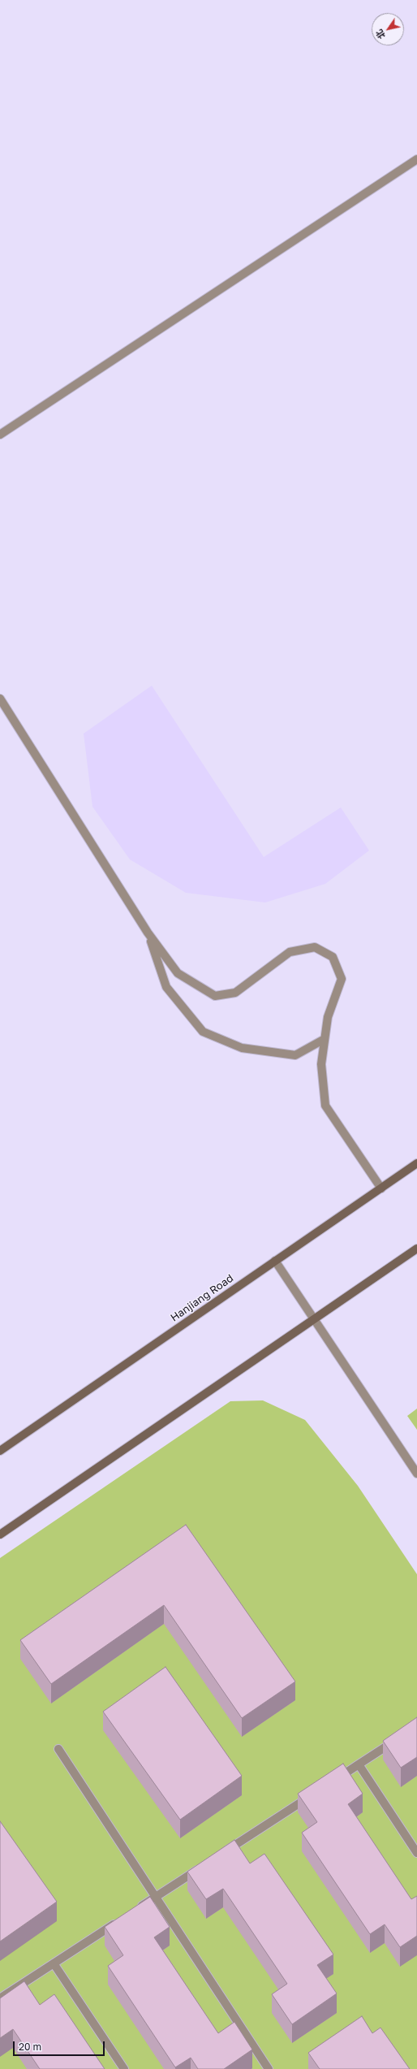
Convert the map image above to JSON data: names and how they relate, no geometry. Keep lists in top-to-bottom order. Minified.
{"streets":{"main road":["Hanjiang Road"]},"scale_bar":"20 m","north":"bottom left"}
